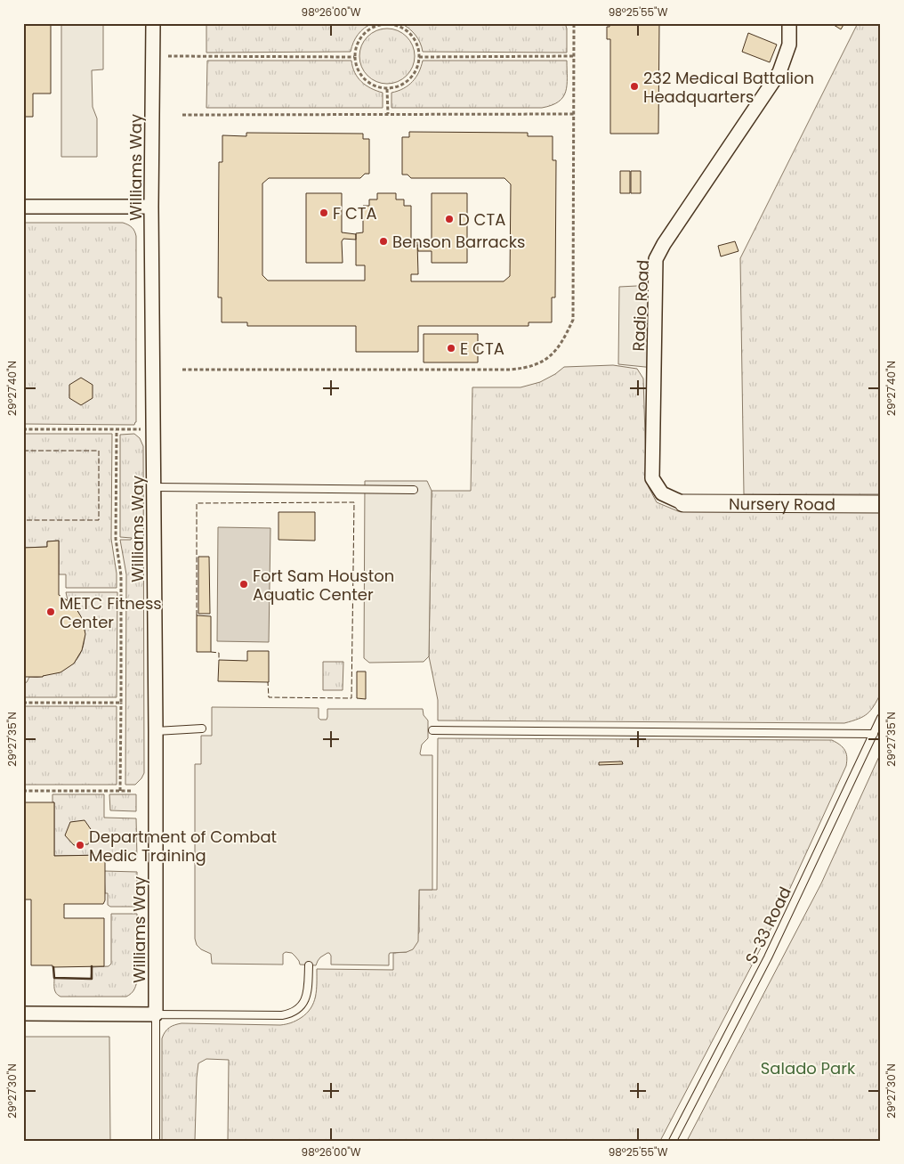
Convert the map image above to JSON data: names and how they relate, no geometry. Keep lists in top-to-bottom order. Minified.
{"streets":{"street":["Williams Way","Radio Road","Nursery Road"],"lane":["S-33 Road"]},"crossings":[["Radio Road","Nursery Road"]],"parks":["Salado Park"],"places":["232 Medical Battalion Headquarters","F CTA","D CTA","Benson Barracks","E CTA","Fort Sam Houston Aquatic Center","METC Fitness Center","Department of Combat Medic Training"],"coordinates":["98°26'00\"W","98°25'55\"W","29°27'40\"N","29°27'35\"N","29°27'30\"N"]}
